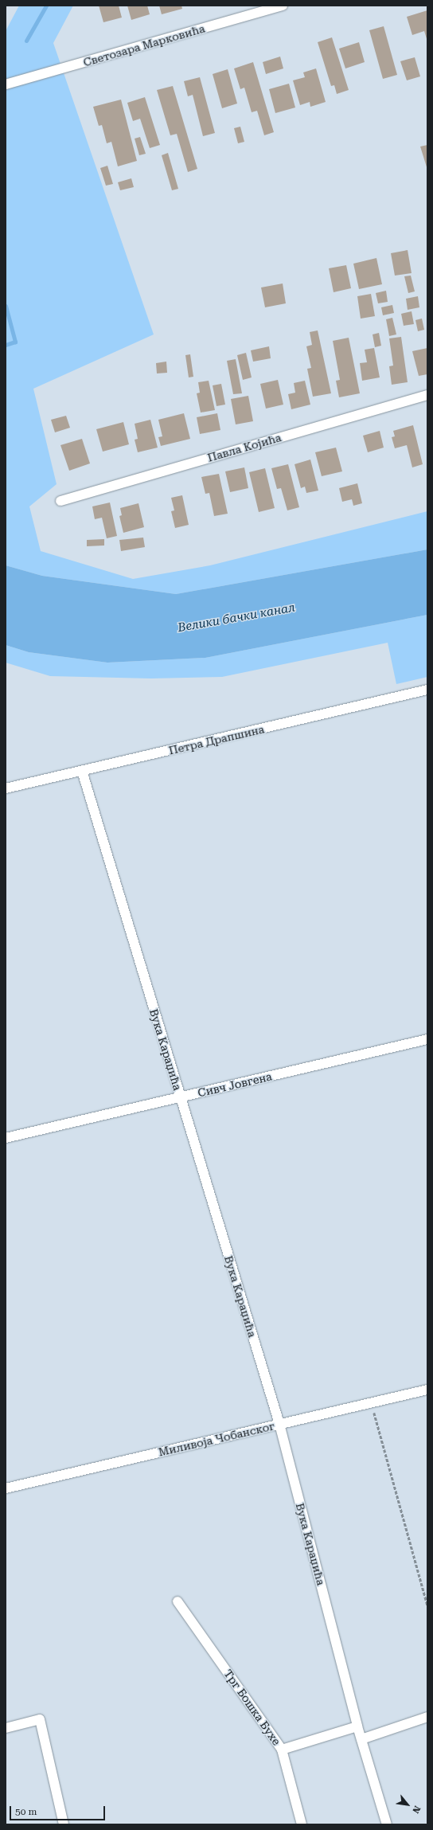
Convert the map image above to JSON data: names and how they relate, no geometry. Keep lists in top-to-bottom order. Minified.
{"streets":{"street":["Светозара Марковића","Павла Којића","Петра Драпшина","Вука Караџића","Сивч Јовгена","Миливоја Чобанског","Трг Бошка Бухе"]},"crossings":[["Петра Драпшина","Вука Караџића"],["Вука Караџића","Сивч Јовгена"],["Вука Караџића","Миливоја Чобанског"]],"water":["Велики бачки канал"],"scale_bar":"50 m","north":"bottom right"}
